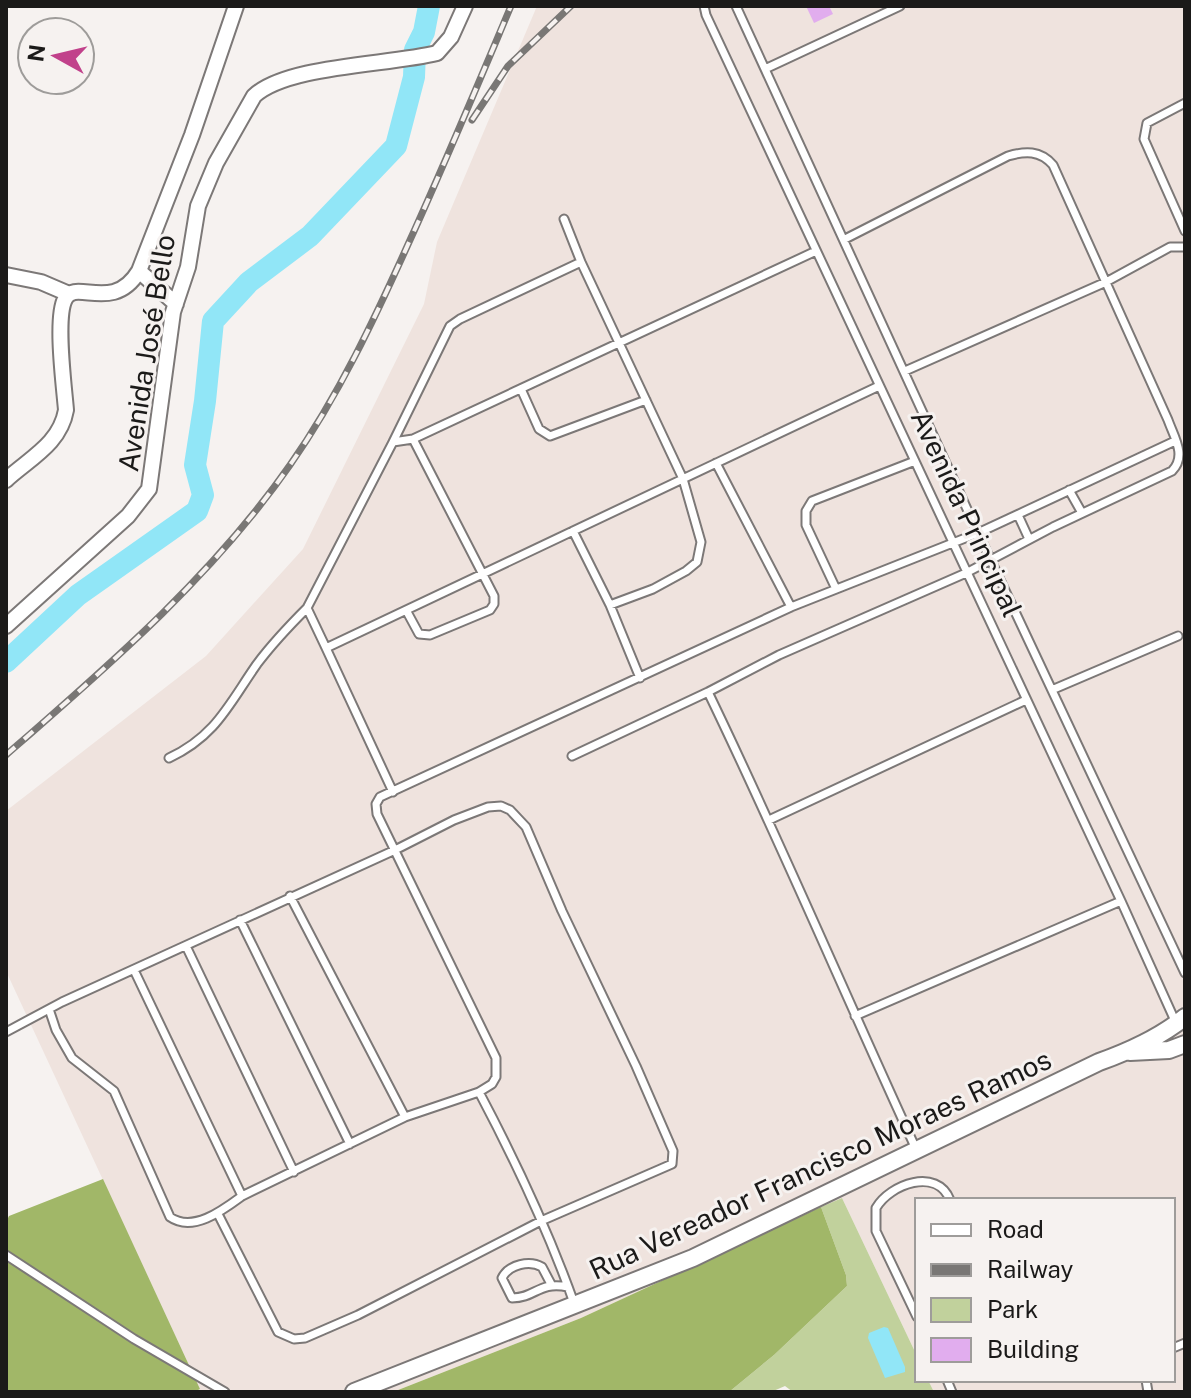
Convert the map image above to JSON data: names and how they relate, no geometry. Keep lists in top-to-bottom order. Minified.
{"streets":{"street":["Avenida José Bello","Avenida Principal","Rua Vereador Francisco Moraes Ramos"]},"legend":["Road","Railway","Park","Building"],"north":"left"}
